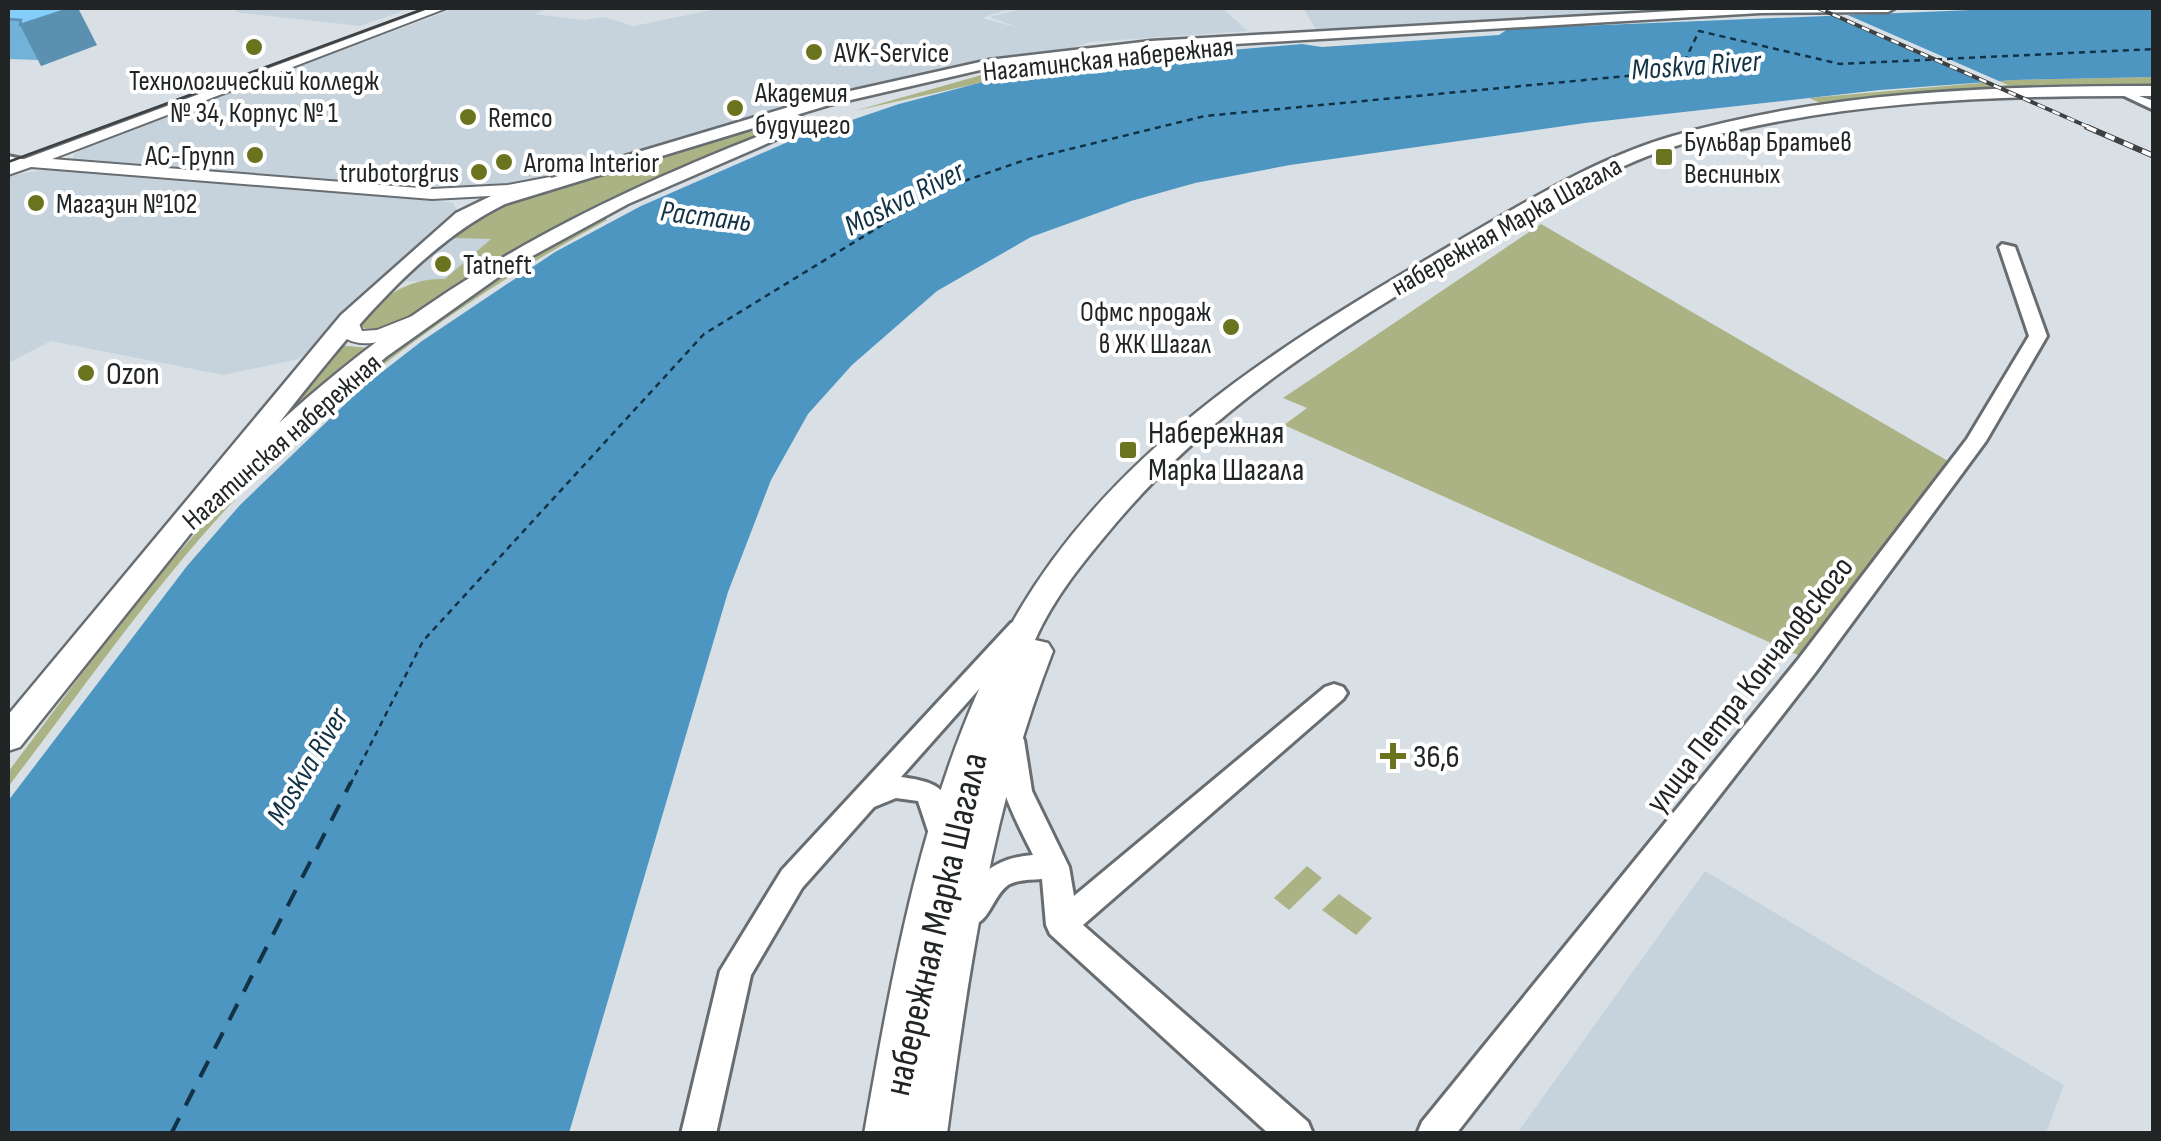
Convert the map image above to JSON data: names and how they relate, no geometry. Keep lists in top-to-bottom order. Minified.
{"streets":{"main road":["Нагатинская набережная","набережная Марка Шагала"],"street":["улица Петра Кончаловского"]},"water":["Moskva River","Растань"],"places":{"other":["Технологический колледж № 34, Корпус № 1","AVK-Service","Академия будущего","Remco","АС-Групп","Aroma Interior","trubotorgrus","Магазин №102","Tatneft","Офмс продаж в ЖК Шагал","Ozon"],"transit":["Бульвар Братьев Весниных","Набережная Марка Шагала"],"health":["36,6"]}}
